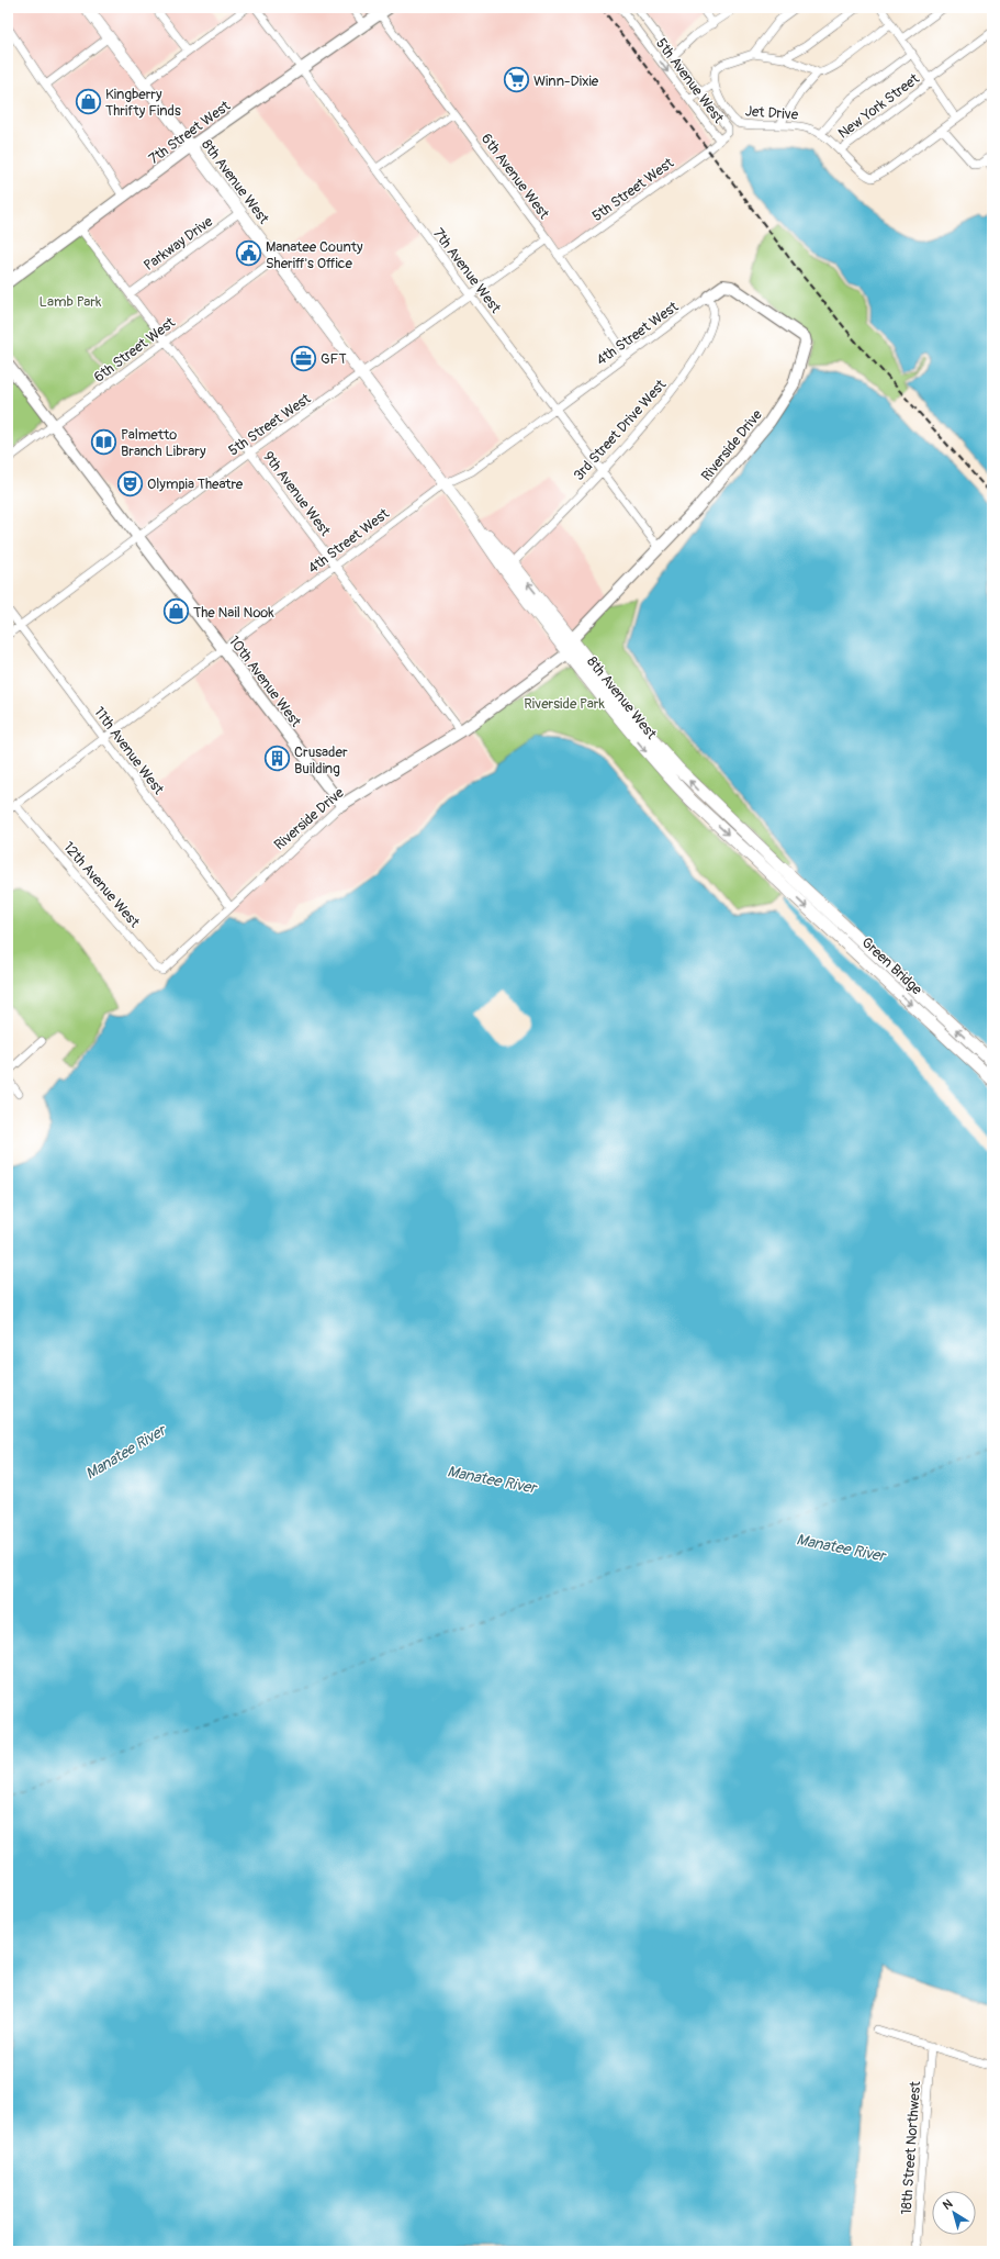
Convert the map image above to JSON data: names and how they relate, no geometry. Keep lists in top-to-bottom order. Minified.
{"streets":{"main road":["8th Avenue West","Green Bridge"],"street":["5th Avenue West","New York Street","Jet Drive","7th Street West","6th Avenue West","5th Street West","Parkway Drive","7th Avenue West","4th Street West","6th Street West","3rd Street Drive West","Riverside Drive","9th Avenue West","10th Avenue West","11th Avenue West","12th Avenue West","18th Street Northwest"]},"crossings":[["5th Avenue West","Jet Drive"],["5th Avenue West","5th Street West"],["New York Street","Jet Drive"],["7th Street West","6th Avenue West"],["7th Street West","8th Avenue West"],["7th Street West","7th Avenue West"],["7th Street West","9th Avenue West"],["6th Avenue West","5th Street West"],["6th Avenue West","4th Street West"],["8th Avenue West","5th Street West"],["8th Avenue West","Parkway Drive"],["8th Avenue West","4th Street West"],["8th Avenue West","6th Street West"],["8th Avenue West","3rd Street Drive West"],["8th Avenue West","Riverside Drive"],["8th Avenue West","Green Bridge"],["5th Street West","7th Avenue West"],["5th Street West","9th Avenue West"],["5th Street West","10th Avenue West"],["5th Street West","11th Avenue West"],["Parkway Drive","9th Avenue West"],["7th Avenue West","4th Street West"],["7th Avenue West","3rd Street Drive West"],["7th Avenue West","Riverside Drive"],["4th Street West","3rd Street Drive West"],["4th Street West","Riverside Drive"],["4th Street West","9th Avenue West"],["4th Street West","10th Avenue West"],["4th Street West","11th Avenue West"],["4th Street West","12th Avenue West"],["6th Street West","9th Avenue West"],["6th Street West","10th Avenue West"],["3rd Street Drive West","Riverside Drive"],["Riverside Drive","9th Avenue West"],["Riverside Drive","10th Avenue West"],["Riverside Drive","11th Avenue West"],["Riverside Drive","12th Avenue West"]],"water":["Manatee River"],"parks":["Lamb Park","Riverside Park"],"places":{"supermarket":["Winn-Dixie"],"shop":["Kingberry Thrifty Finds","The Nail Nook"],"public building":["Manatee County Sheriff's Office"],"office":["GFT"],"library":["Palmetto Branch Library"],"theatre":["Olympia Theatre"],"building":["Crusader Building"]},"north":"top left"}
